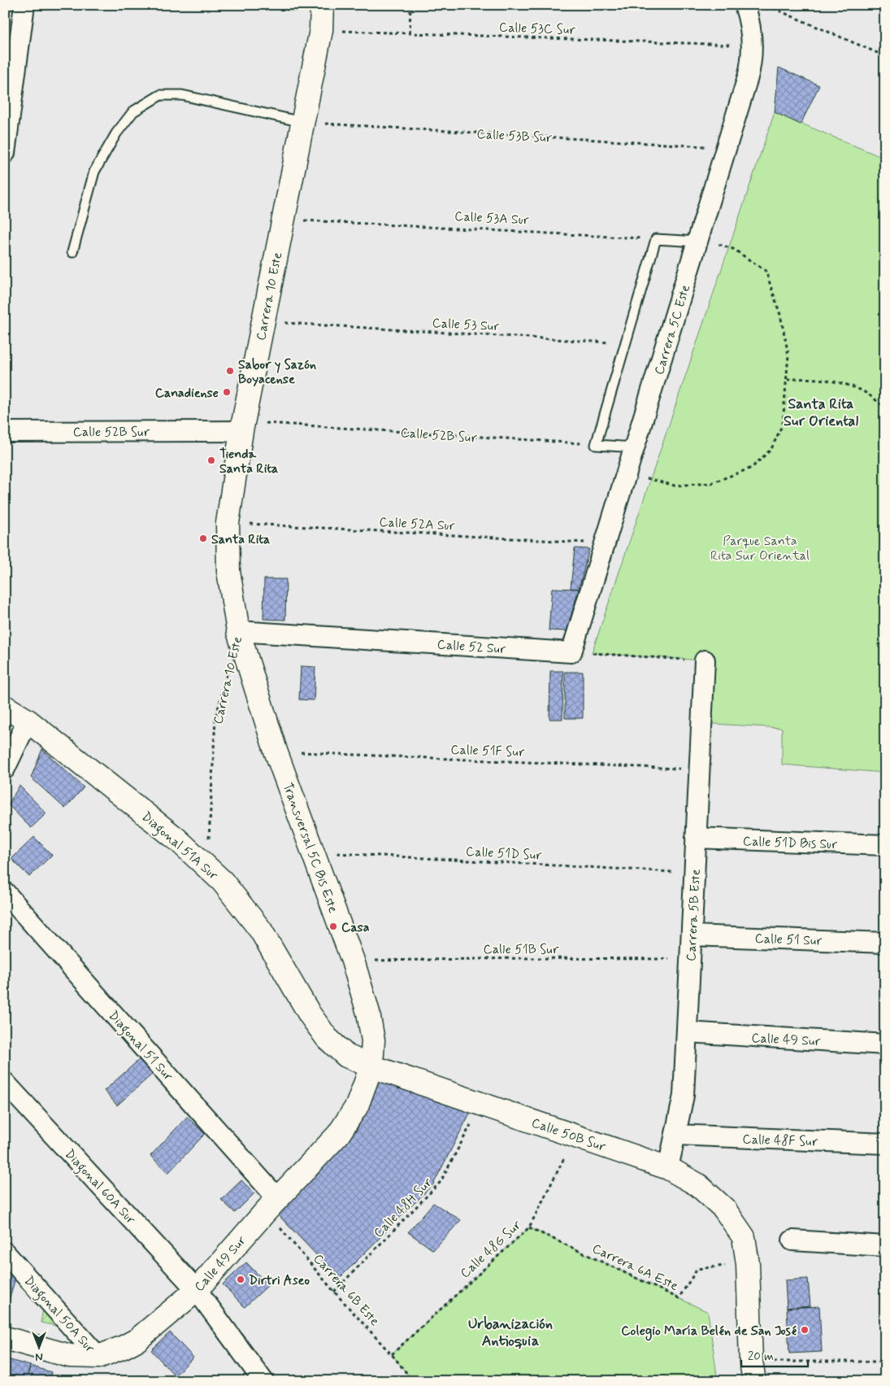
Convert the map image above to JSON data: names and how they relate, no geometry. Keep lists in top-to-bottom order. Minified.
{"streets":{"street":["Carrera 10 Este","Carrera 5C Este","Calle 52B Sur","Calle 52 Sur","Calle 51D Bis Sur","Diagonal 51A Sur","Transversal 5C Bis Este","Carrera 5B Este","Calle 51 Sur","Calle 49 Sur","Diagonal 51 Sur","Calle 50B Sur","Calle 48F Sur","Diagonal 60A Sur","Diagonal 50A Sur"],"path":["Calle 53C Sur","Calle 53B Sur","Calle 53A Sur","Calle 53 Sur","Calle 52A Sur","Calle 51F Sur","Calle 51D Sur","Calle 51B Sur","Calle 48H Sur","Calle 48G Sur","Carrera 6A Este","Carrera 6B Este"]},"crossings":[["Calle 53C Sur","Carrera 10 Este"],["Calle 53C Sur","Carrera 5C Este"],["Calle 53B Sur","Carrera 10 Este"],["Calle 53B Sur","Carrera 5C Este"],["Calle 53A Sur","Carrera 10 Este"],["Carrera 10 Este","Calle 53 Sur"],["Carrera 10 Este","Calle 52B Sur"],["Carrera 10 Este","Calle 52A Sur"],["Carrera 10 Este","Calle 52 Sur"],["Carrera 10 Este","Diagonal 51A Sur"],["Carrera 10 Este","Transversal 5C Bis Este"],["Carrera 5C Este","Calle 52A Sur"],["Carrera 5C Este","Calle 52 Sur"],["Calle 52 Sur","Transversal 5C Bis Este"],["Calle 51F Sur","Transversal 5C Bis Este"],["Calle 51F Sur","Carrera 5B Este"],["Calle 51D Bis Sur","Carrera 5B Este"],["Diagonal 51A Sur","Transversal 5C Bis Este"],["Diagonal 51A Sur","Calle 49 Sur"],["Diagonal 51A Sur","Calle 50B Sur"],["Transversal 5C Bis Este","Calle 51D Sur"],["Transversal 5C Bis Este","Calle 51B Sur"],["Transversal 5C Bis Este","Calle 49 Sur"],["Transversal 5C Bis Este","Calle 50B Sur"],["Calle 51D Sur","Carrera 5B Este"],["Carrera 5B Este","Calle 51 Sur"],["Carrera 5B Este","Calle 51B Sur"],["Carrera 5B Este","Calle 49 Sur"],["Carrera 5B Este","Calle 50B Sur"],["Carrera 5B Este","Calle 48F Sur"],["Calle 49 Sur","Diagonal 51 Sur"],["Calle 49 Sur","Calle 50B Sur"],["Calle 49 Sur","Diagonal 60A Sur"],["Calle 49 Sur","Carrera 6B Este"],["Calle 49 Sur","Diagonal 50A Sur"],["Diagonal 51 Sur","Carrera 6B Este"],["Calle 50B Sur","Calle 48H Sur"],["Calle 50B Sur","Calle 48G Sur"],["Calle 50B Sur","Carrera 6A Este"],["Calle 48H Sur","Carrera 6B Este"],["Calle 48G Sur","Carrera 6A Este"],["Calle 48G Sur","Carrera 6B Este"]],"districts":["Santa Rita Sur Oriental","Urbanización Antioquia"],"parks":["Parque Santa Rita Sur Oriental"],"places":["Sabor y Sazón Boyacense","Canadiense","Tienda Santa Rita","Santa Rita","Casa","Dirtri Aseo","Colegio María Belén de San José"],"scale_bar":"20 m","north":"bottom"}
